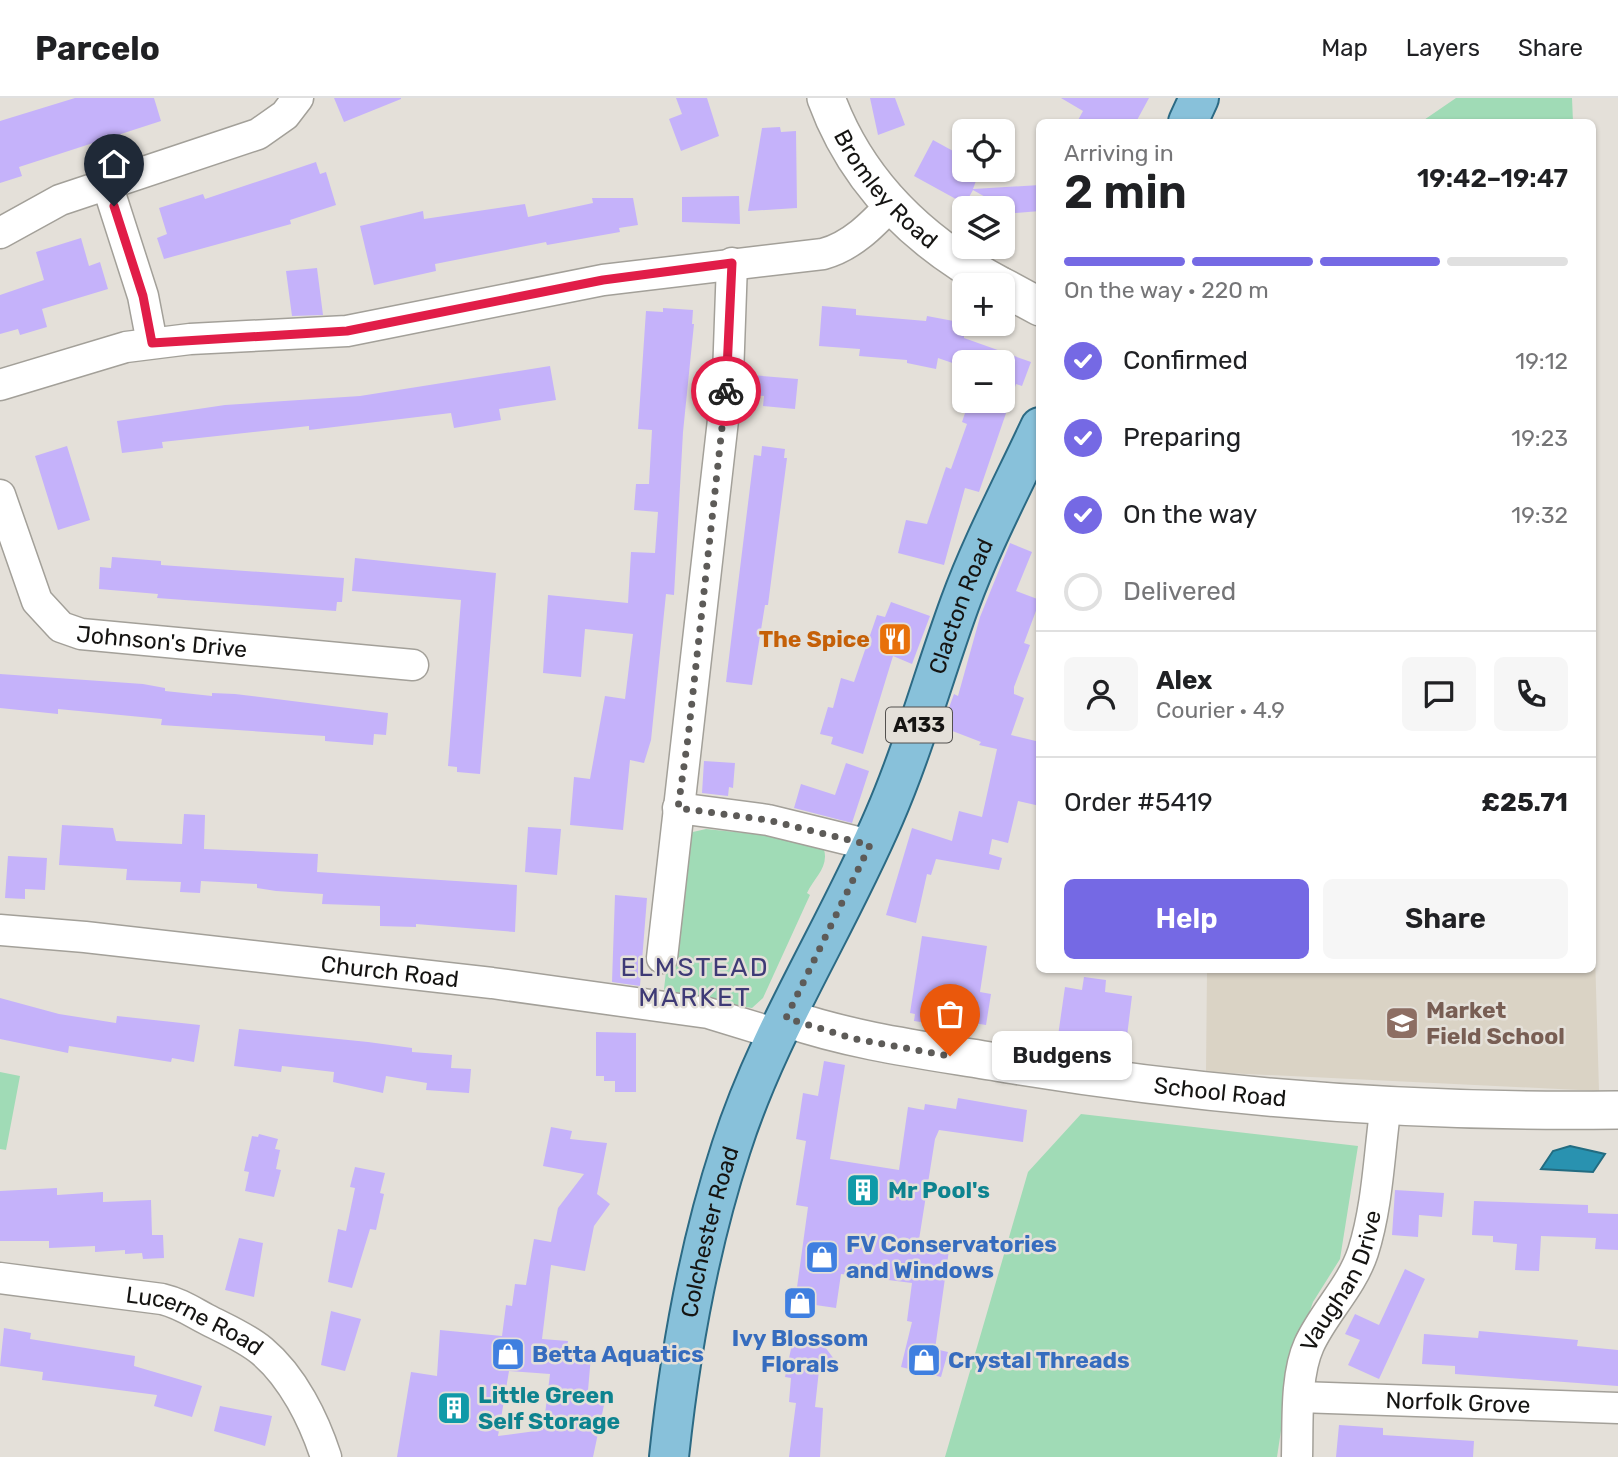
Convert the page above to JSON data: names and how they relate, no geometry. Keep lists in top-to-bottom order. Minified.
{"streets":{"main road":["Clacton Road","A133","Colchester Road"],"street":["Bromley Road","Johnson's Drive","Church Road","School Road","Vaughan Drive","Lucerne Road","Norfolk Grove"]},"crossings":[["Clacton Road","Church Road"],["Clacton Road","School Road"],["Clacton Road","Colchester Road"],["Church Road","School Road"],["Church Road","Colchester Road"],["School Road","Colchester Road"],["School Road","Vaughan Drive"],["Vaughan Drive","Norfolk Grove"]],"districts":["ELMSTEAD MARKET"],"places":{"restaurant":["The Spice"],"school or university":["Market Field School"],"other":["Budgens"],"building":["Mr Pool's","Little Green Self Storage"],"shop":["FV Conservatories and Windows","Ivy Blossom Florals","Betta Aquatics","Crystal Threads"]},"page":{"header":"Parcelo","nav":["Map","Layers","Share"],"map_buttons":["+","−"],"heading":["2 min","Arriving in","19:42–19:47"],"panel":["Alex","Courier · 4.9","Order #5419","£25.71"],"bar":"On the way · 220 m","list":[["Confirmed","19:12"],["Preparing","19:23"],["On the way","19:32"],"Delivered"],"buttons":["Help","Share"],"bubble":"Budgens"}}
